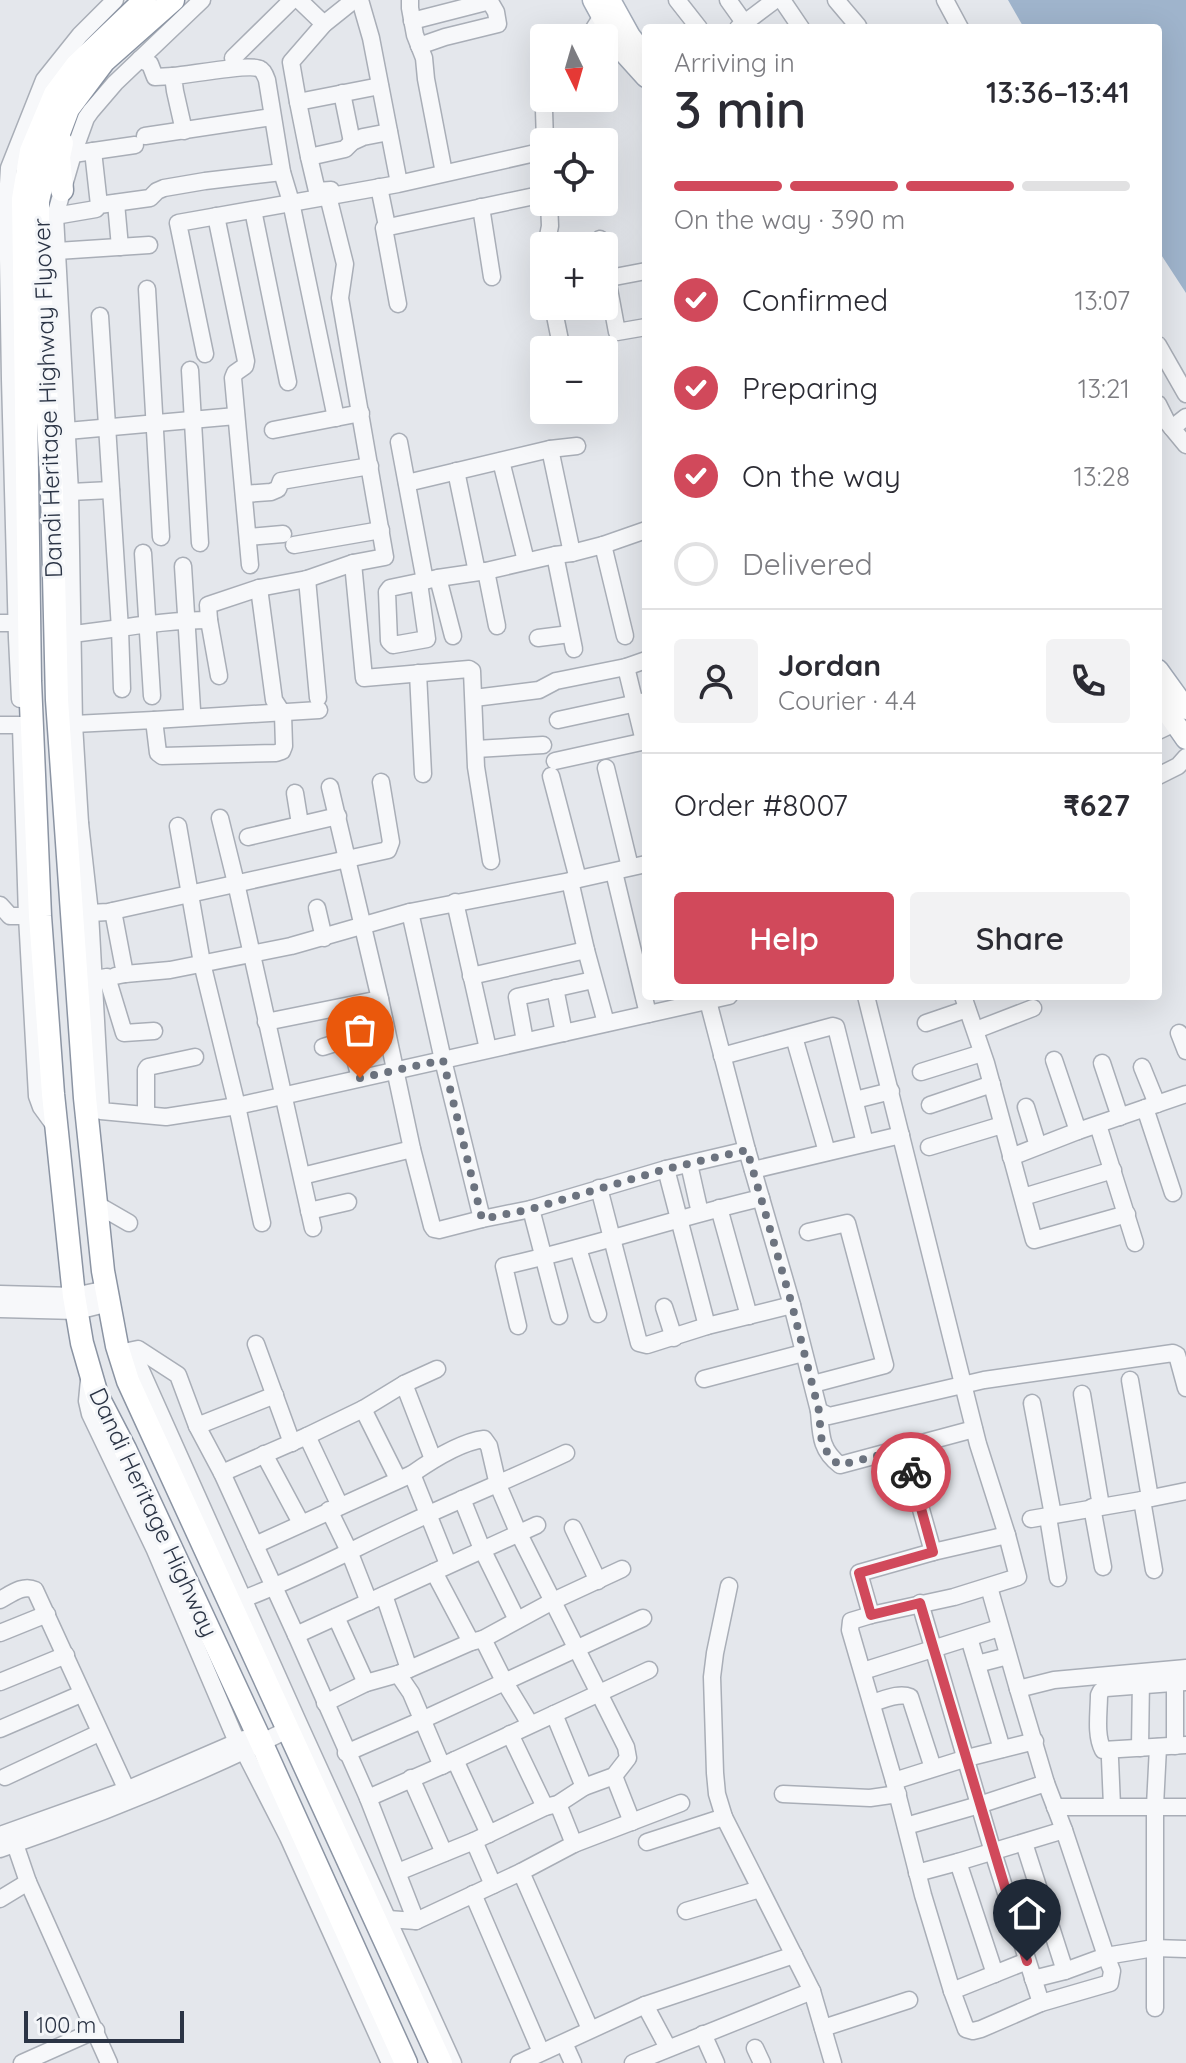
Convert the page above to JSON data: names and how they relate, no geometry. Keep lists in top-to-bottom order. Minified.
{"streets":{"highway":["Dandi Heritage Highway Flyover","Dandi Heritage Highway"]},"crossings":[["Dandi Heritage Highway Flyover","Dandi Heritage Highway"]],"scale_bar":"100 m","north":"bottom","page":{"map_buttons":["+","−"],"heading":["3 min","Arriving in","13:36–13:41"],"panel":["Jordan","Courier · 4.4","Order #8007","₹627"],"bar":"On the way · 390 m","list":[["Confirmed","13:07"],["Preparing","13:21"],["On the way","13:28"],"Delivered"],"buttons":["Help","Share"],"scale":"100 m"}}
